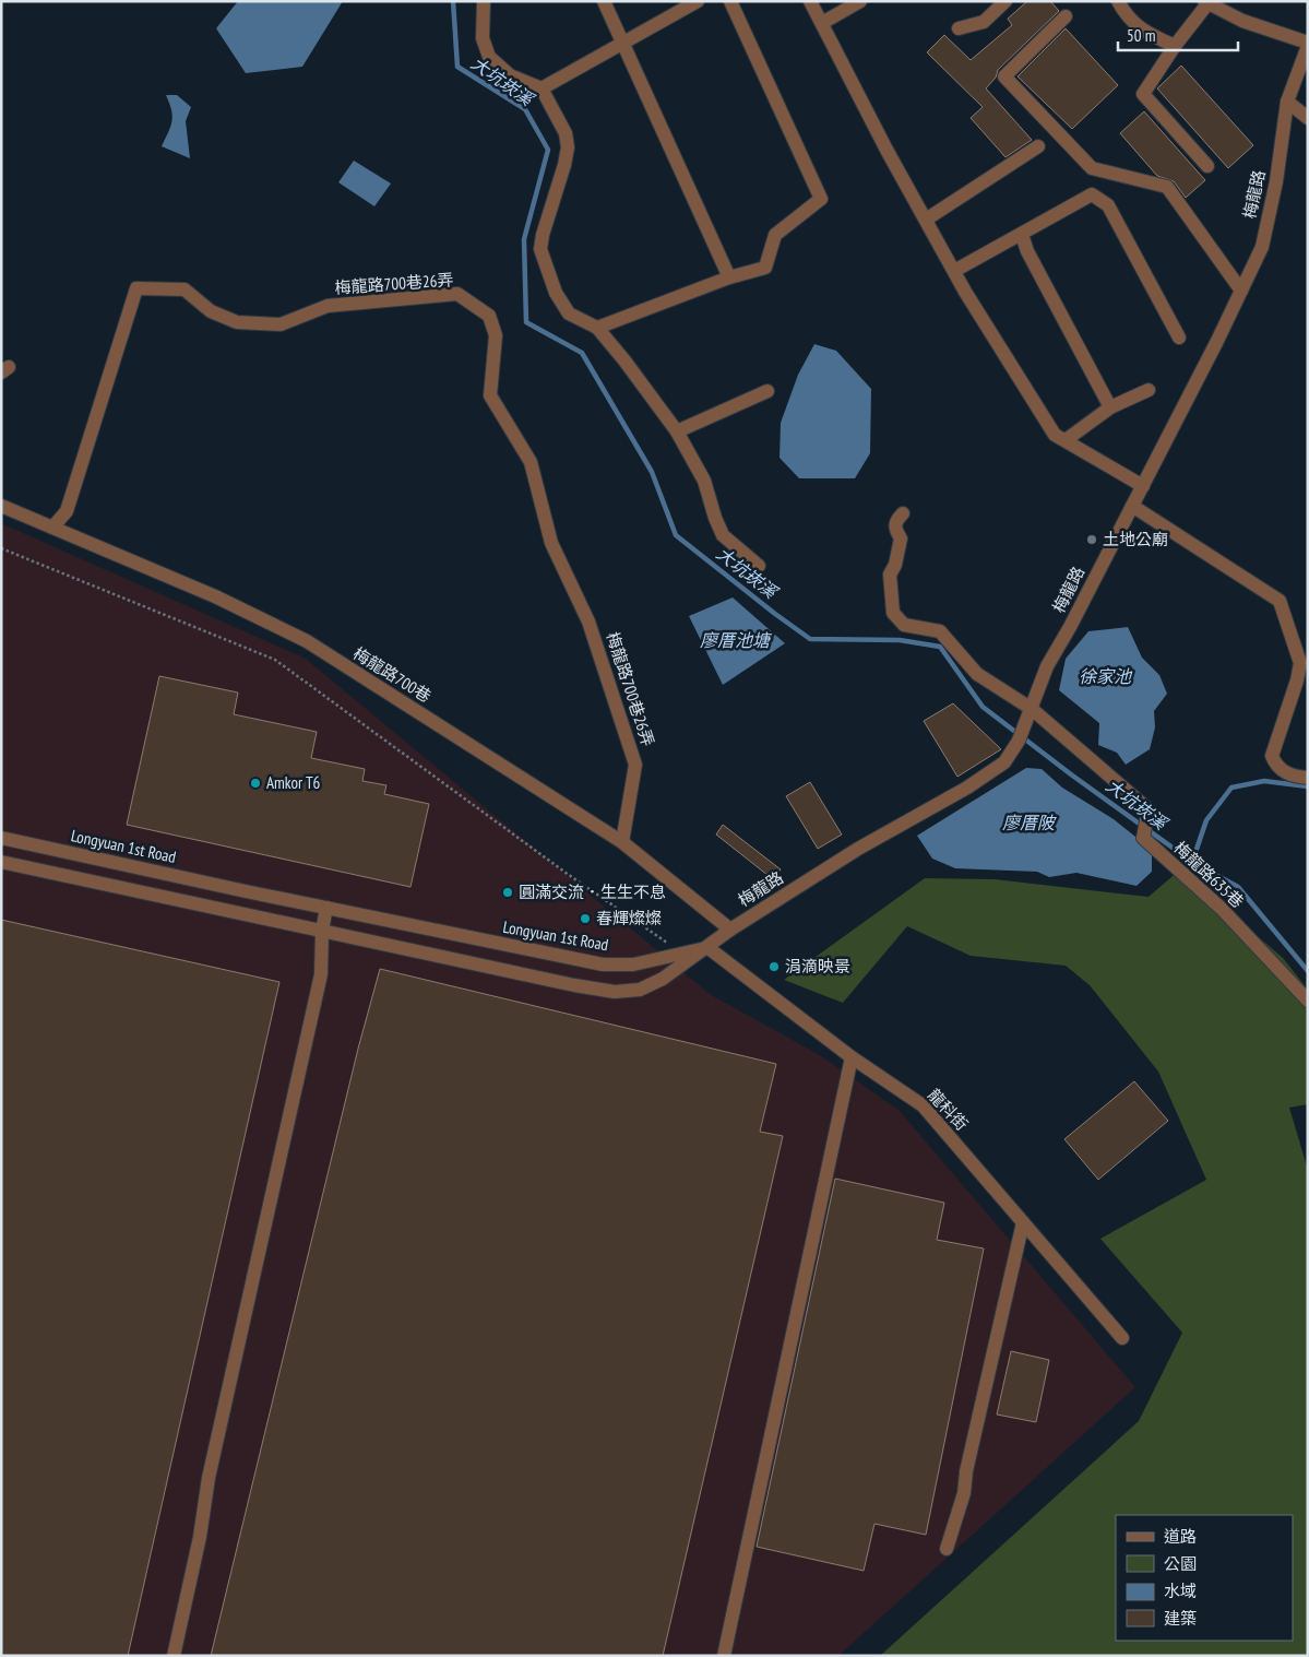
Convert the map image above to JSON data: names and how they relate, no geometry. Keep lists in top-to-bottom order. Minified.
{"streets":{"street":["梅龍路","梅龍路700巷26弄","梅龍路700巷","Longyuan 1st Road","梅龍路635巷","龍科街"]},"crossings":[["梅龍路","梅龍路700巷"],["梅龍路","Longyuan 1st Road"],["梅龍路","梅龍路635巷"],["梅龍路","龍科街"],["梅龍路700巷26弄","梅龍路700巷"],["Longyuan 1st Road","龍科街"]],"water":["大坑崁溪","廖厝池塘","徐家池","廖厝陂"],"places":["土地公廟","Amkor T6","圓滿交流．生生不息","春輝燦燦","涓滴映景"],"legend":["道路","公園","水域","建築"],"scale_bar":"50 m"}
